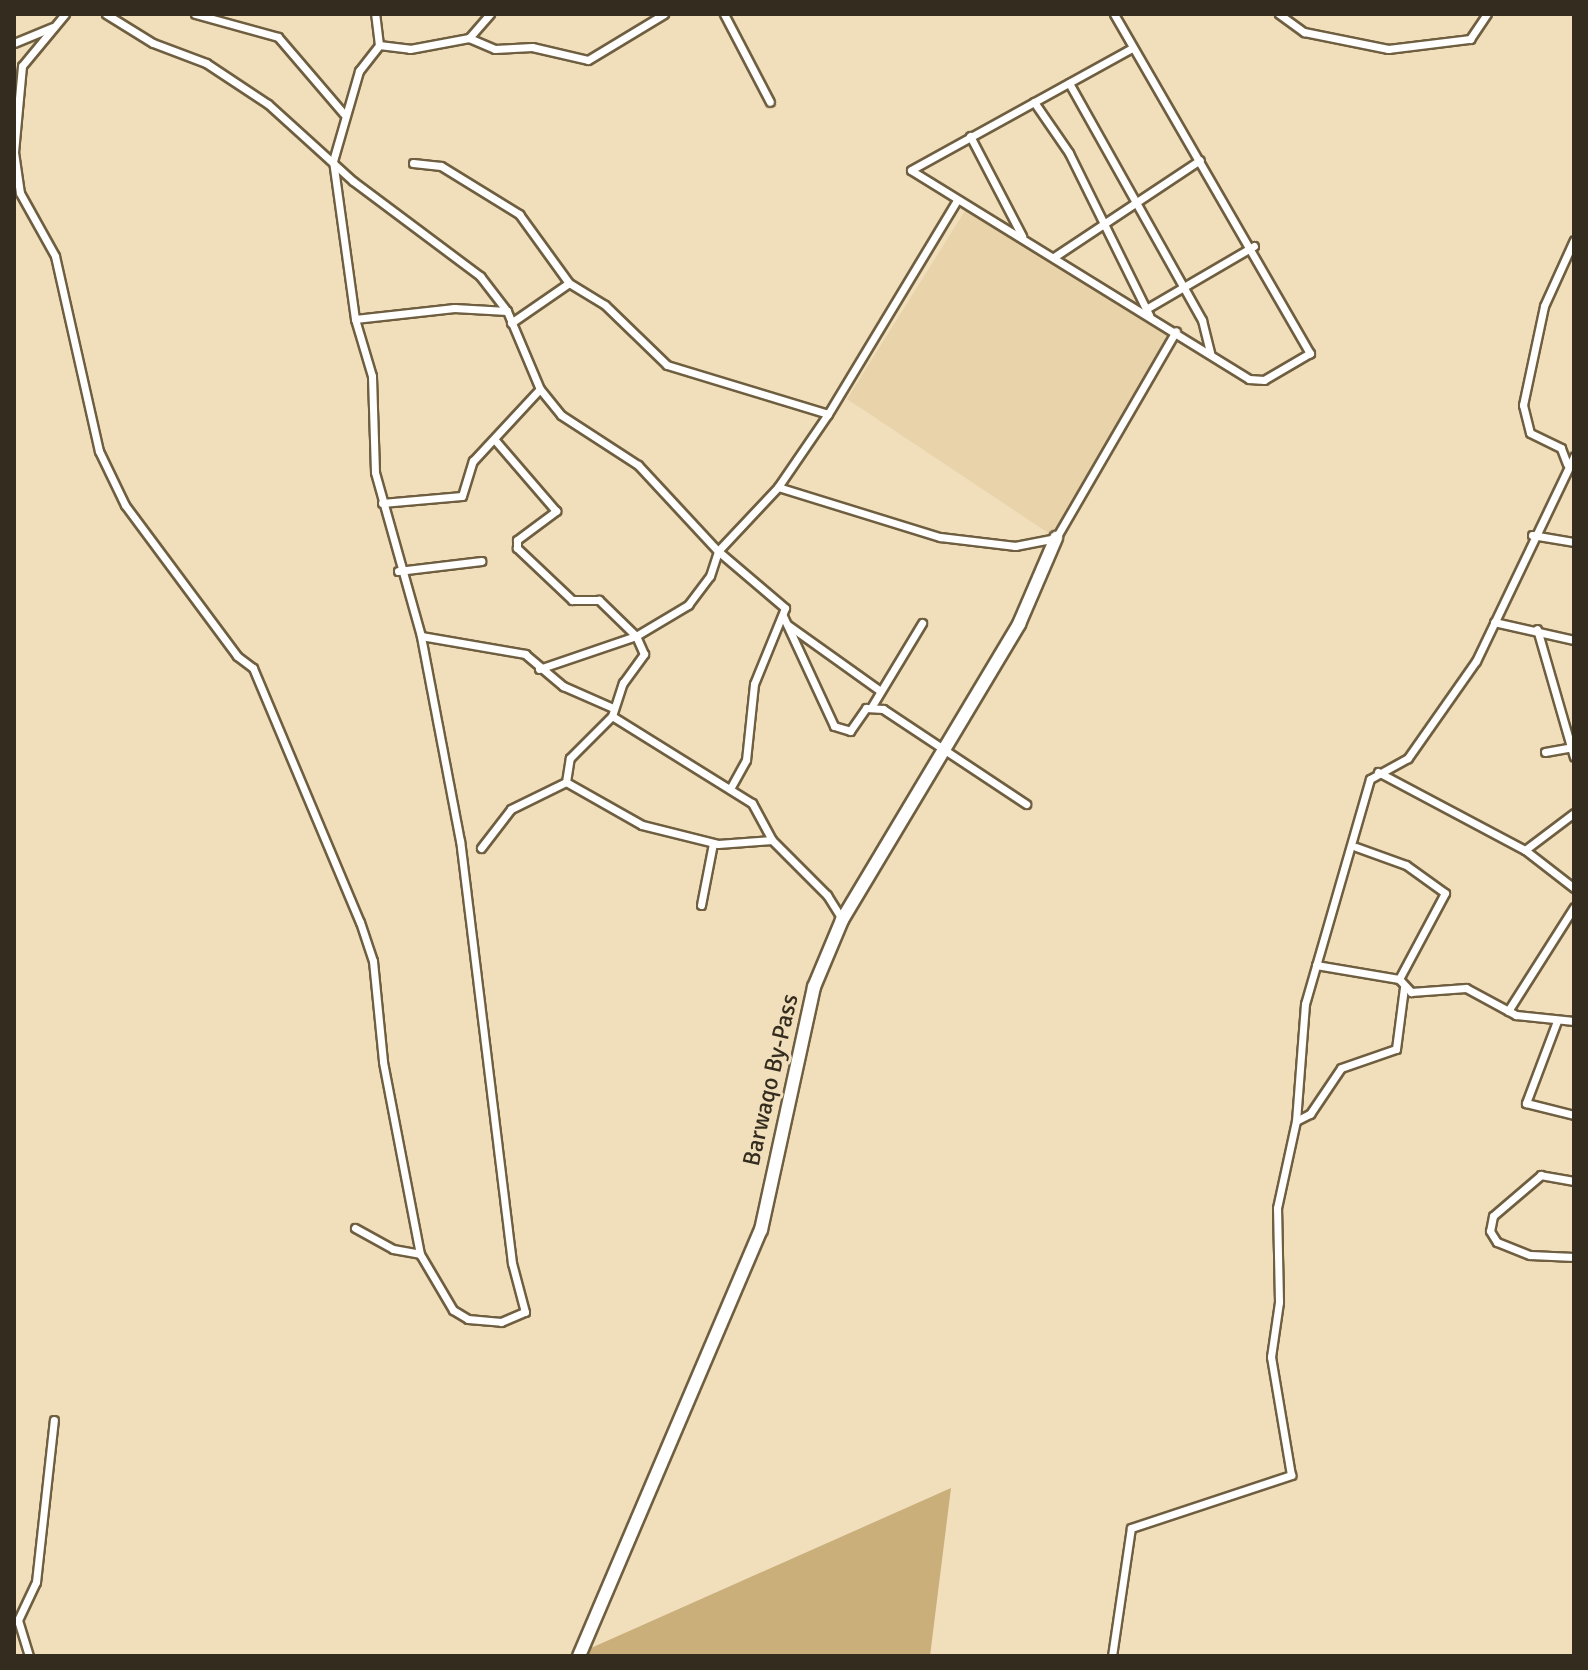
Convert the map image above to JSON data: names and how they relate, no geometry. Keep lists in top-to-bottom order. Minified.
{"streets":{"highway":["Barwaqo By-Pass"]}}
